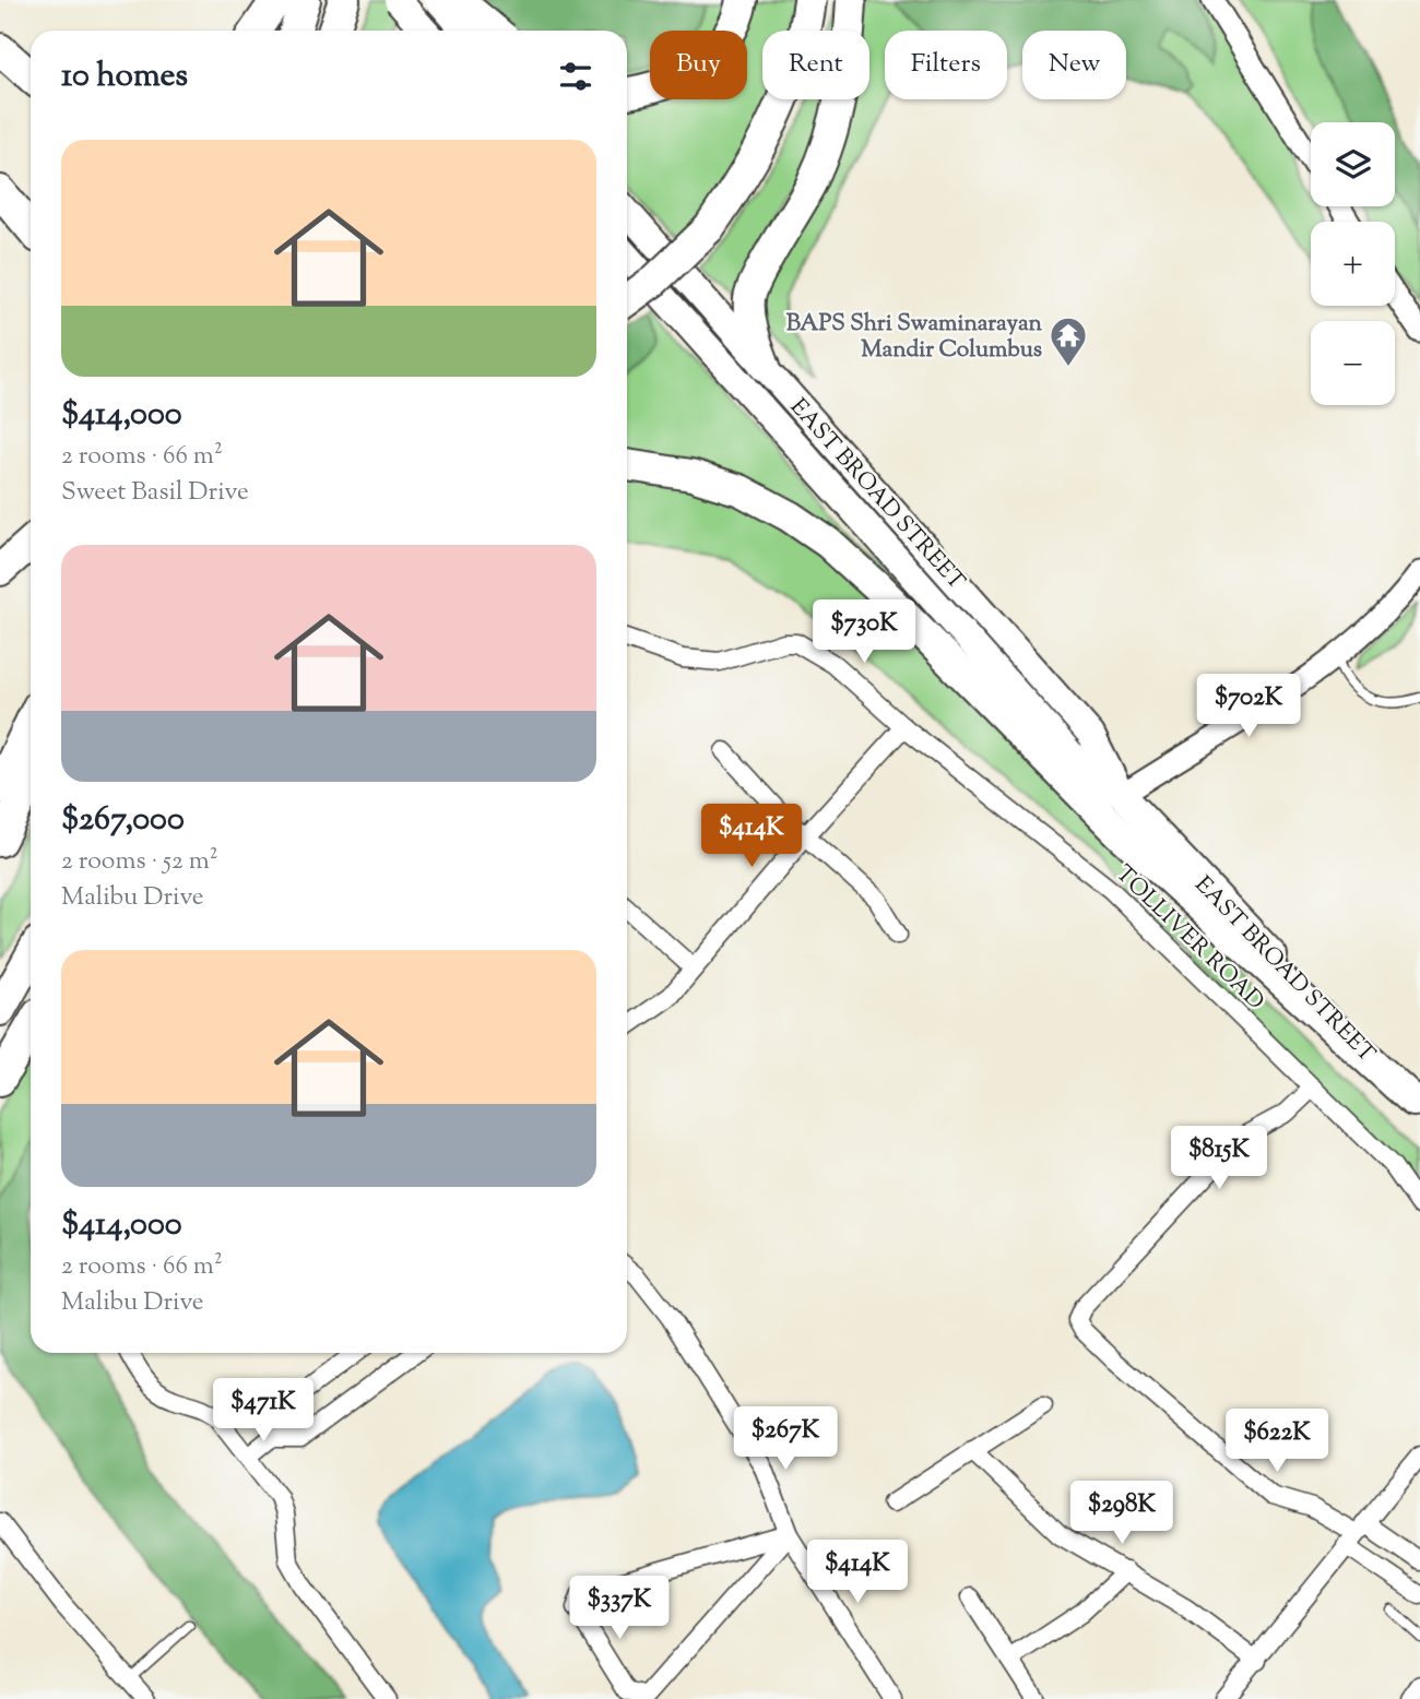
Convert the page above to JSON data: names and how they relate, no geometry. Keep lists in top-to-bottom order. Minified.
{"streets":{"main road":["EAST BROAD STREET"],"street":["TOLLIVER ROAD"]},"places":{"temple":["BAPS Shri Swaminarayan Mandir Columbus"]},"page":{"chip":["Buy","Rent","Filters","New"],"heading":"10 homes","map_buttons":["+","−"],"list":[{"name":"$414,000","note":"2 rooms · 66 m² · Sweet Basil Drive"},{"name":"$267,000","note":"2 rooms · 52 m² · Malibu Drive"},{"name":"$414,000","note":"2 rooms · 66 m² · Malibu Drive"}],"price":["$730K","$702K","$414K","$815K","$471K","$267K","$622K","$298K","$414K","$337K"]}}
